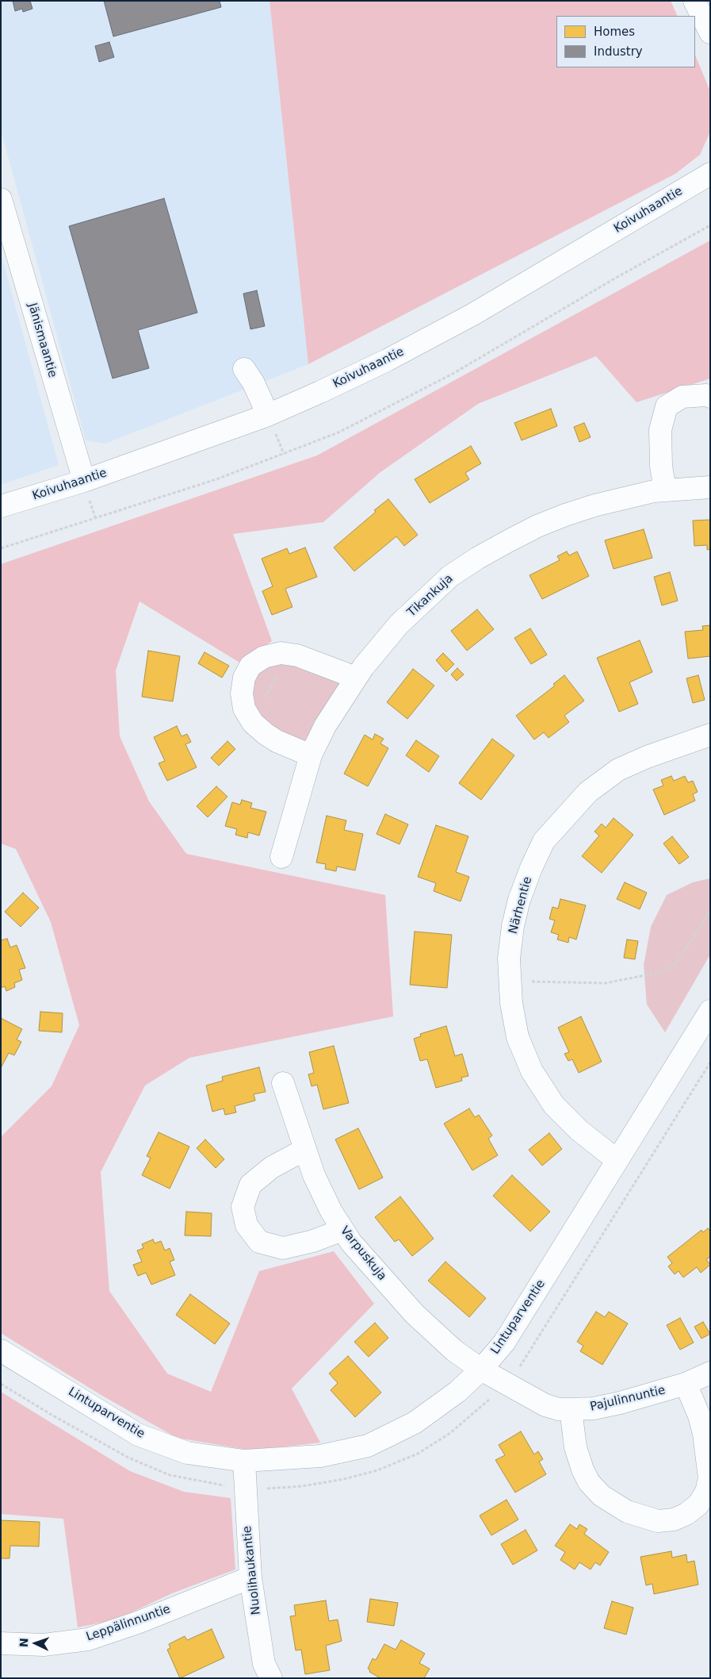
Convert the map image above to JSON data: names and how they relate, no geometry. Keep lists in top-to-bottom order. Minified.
{"streets":{"street":["Koivuhaantie","Jänismaantie","Tikankuja","Närhentie","Varpuskuja","Lintuparventie","Pajulinnuntie","Nuolihaukantie","Leppälinnuntie"]},"crossings":[["Koivuhaantie","Jänismaantie"],["Närhentie","Lintuparventie"],["Varpuskuja","Lintuparventie"],["Varpuskuja","Pajulinnuntie"],["Lintuparventie","Pajulinnuntie"],["Lintuparventie","Nuolihaukantie"],["Nuolihaukantie","Leppälinnuntie"]],"legend":["Homes","Industry"],"north":"left"}
